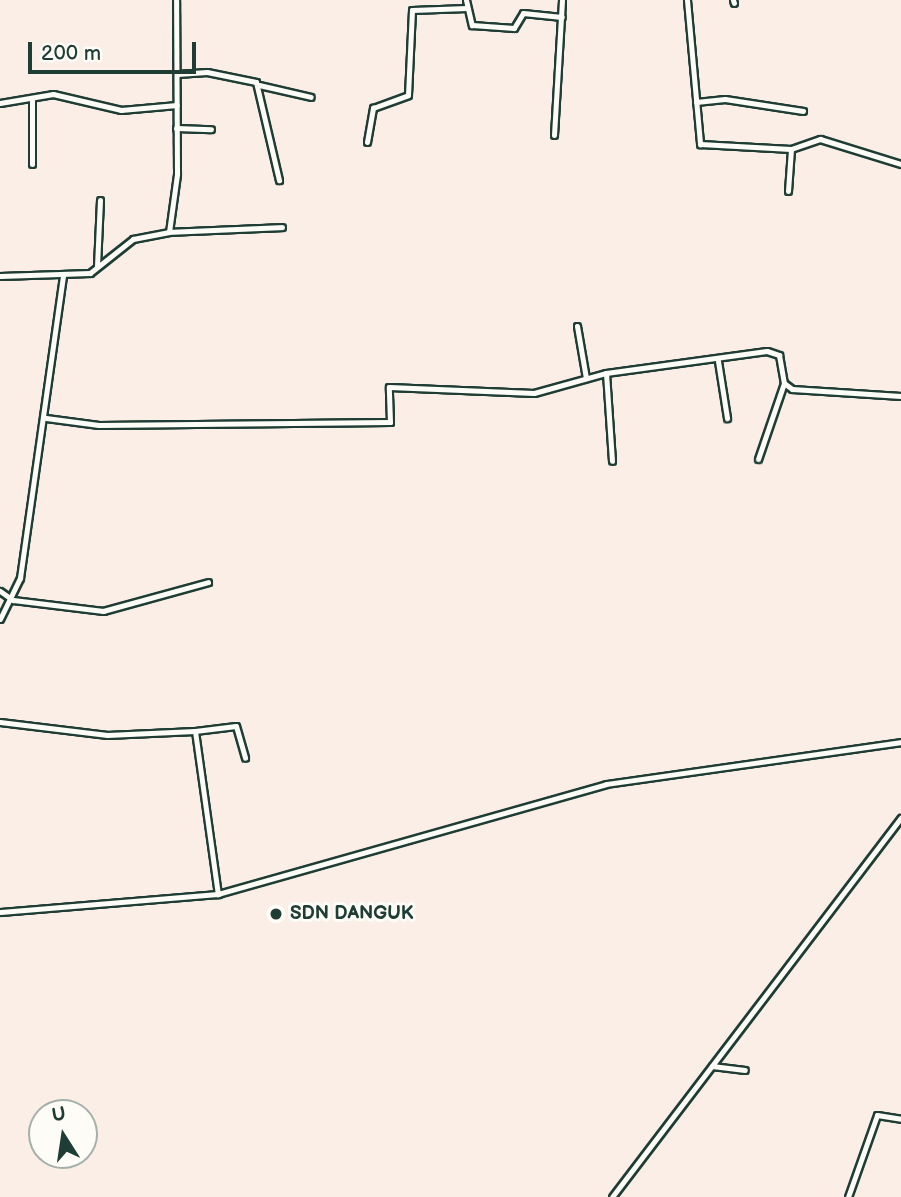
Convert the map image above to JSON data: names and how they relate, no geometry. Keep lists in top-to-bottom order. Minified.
{"places":["SDN DANGUK"],"scale_bar":"200 m","north":"top"}
